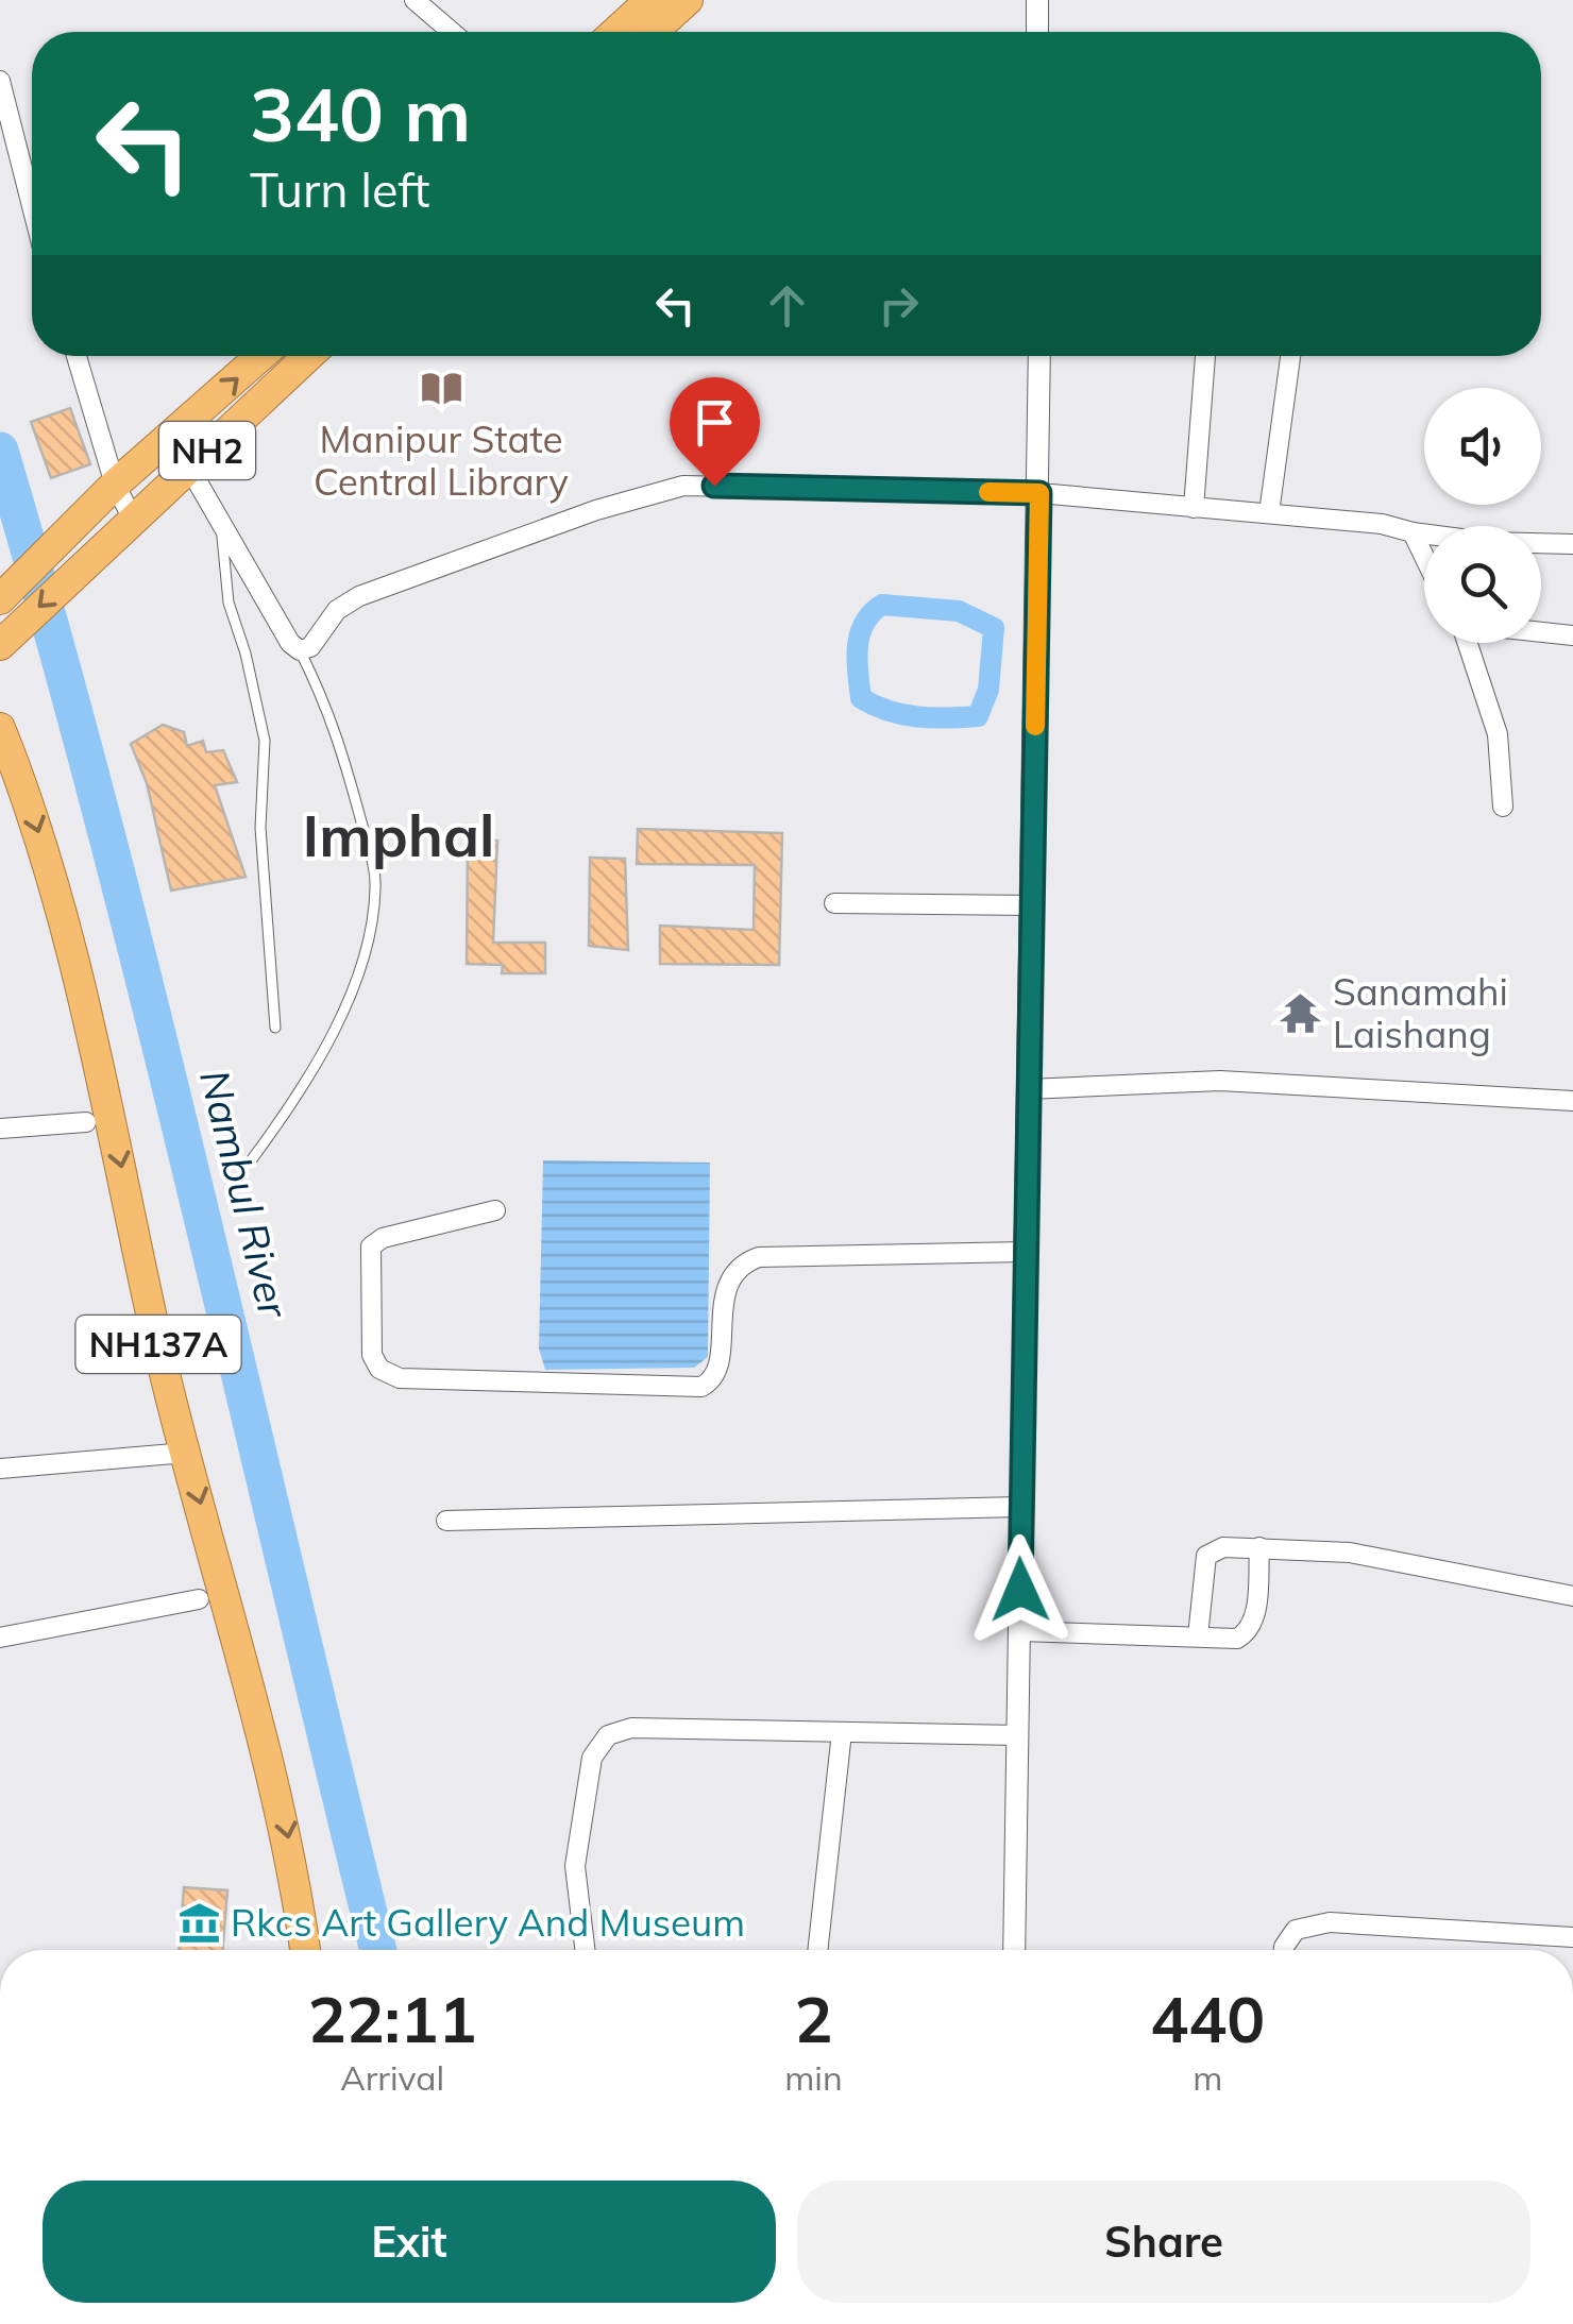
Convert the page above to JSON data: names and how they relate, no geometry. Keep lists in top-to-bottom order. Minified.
{"streets":{"highway":["NH2","NH137A"]},"districts":["Imphal"],"water":["Nambul River"],"places":{"library":["Manipur State Central Library"],"temple":["Sanamahi Laishang"],"museum":["Rkcs Art Gallery And Museum"]},"page":{"turn":["340 m","Turn left"],"eta":["22:11","Arrival","2","min","440","m"],"buttons":["Exit","Share"]}}
